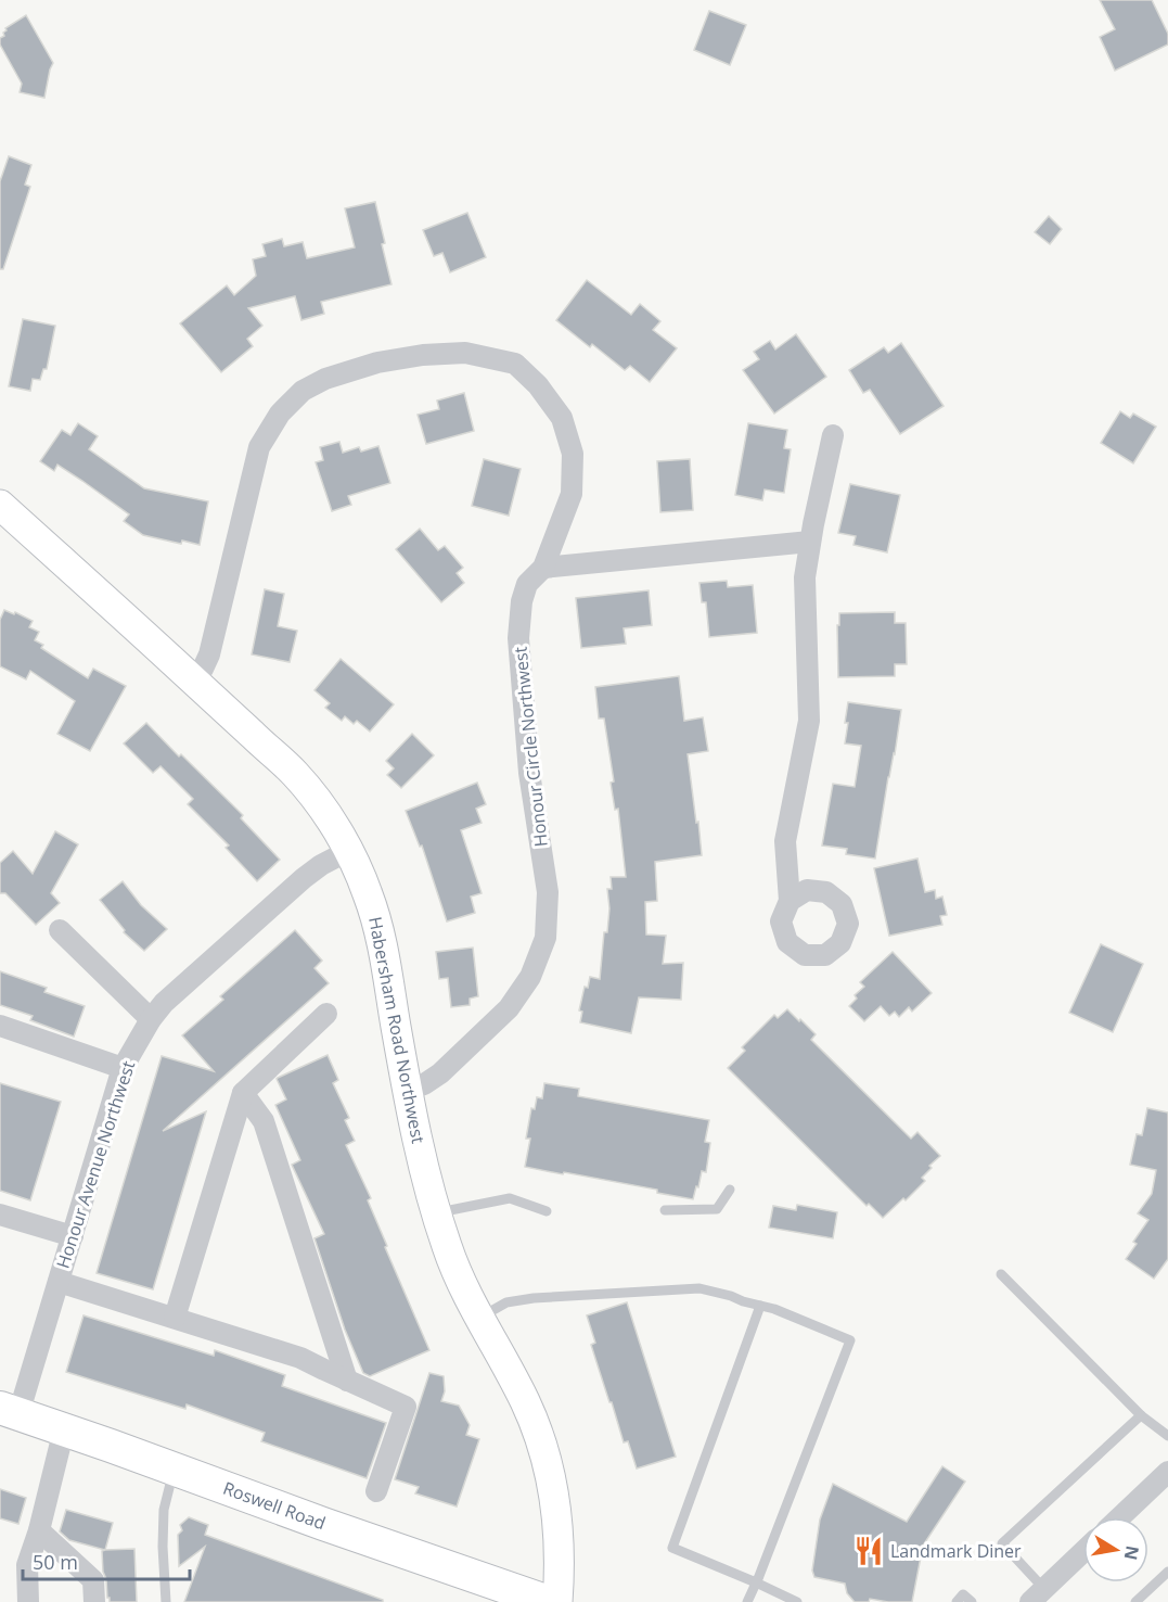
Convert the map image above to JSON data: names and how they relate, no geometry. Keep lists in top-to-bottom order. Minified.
{"streets":{"main road":["Roswell Road"],"street":["Honour Circle Northwest","Habersham Road Northwest","Honour Avenue Northwest"]},"crossings":[["Honour Circle Northwest","Habersham Road Northwest"],["Habersham Road Northwest","Honour Avenue Northwest"],["Honour Avenue Northwest","Roswell Road"]],"places":{"restaurant":["Landmark Diner"]},"scale_bar":"50 m","north":"right"}
